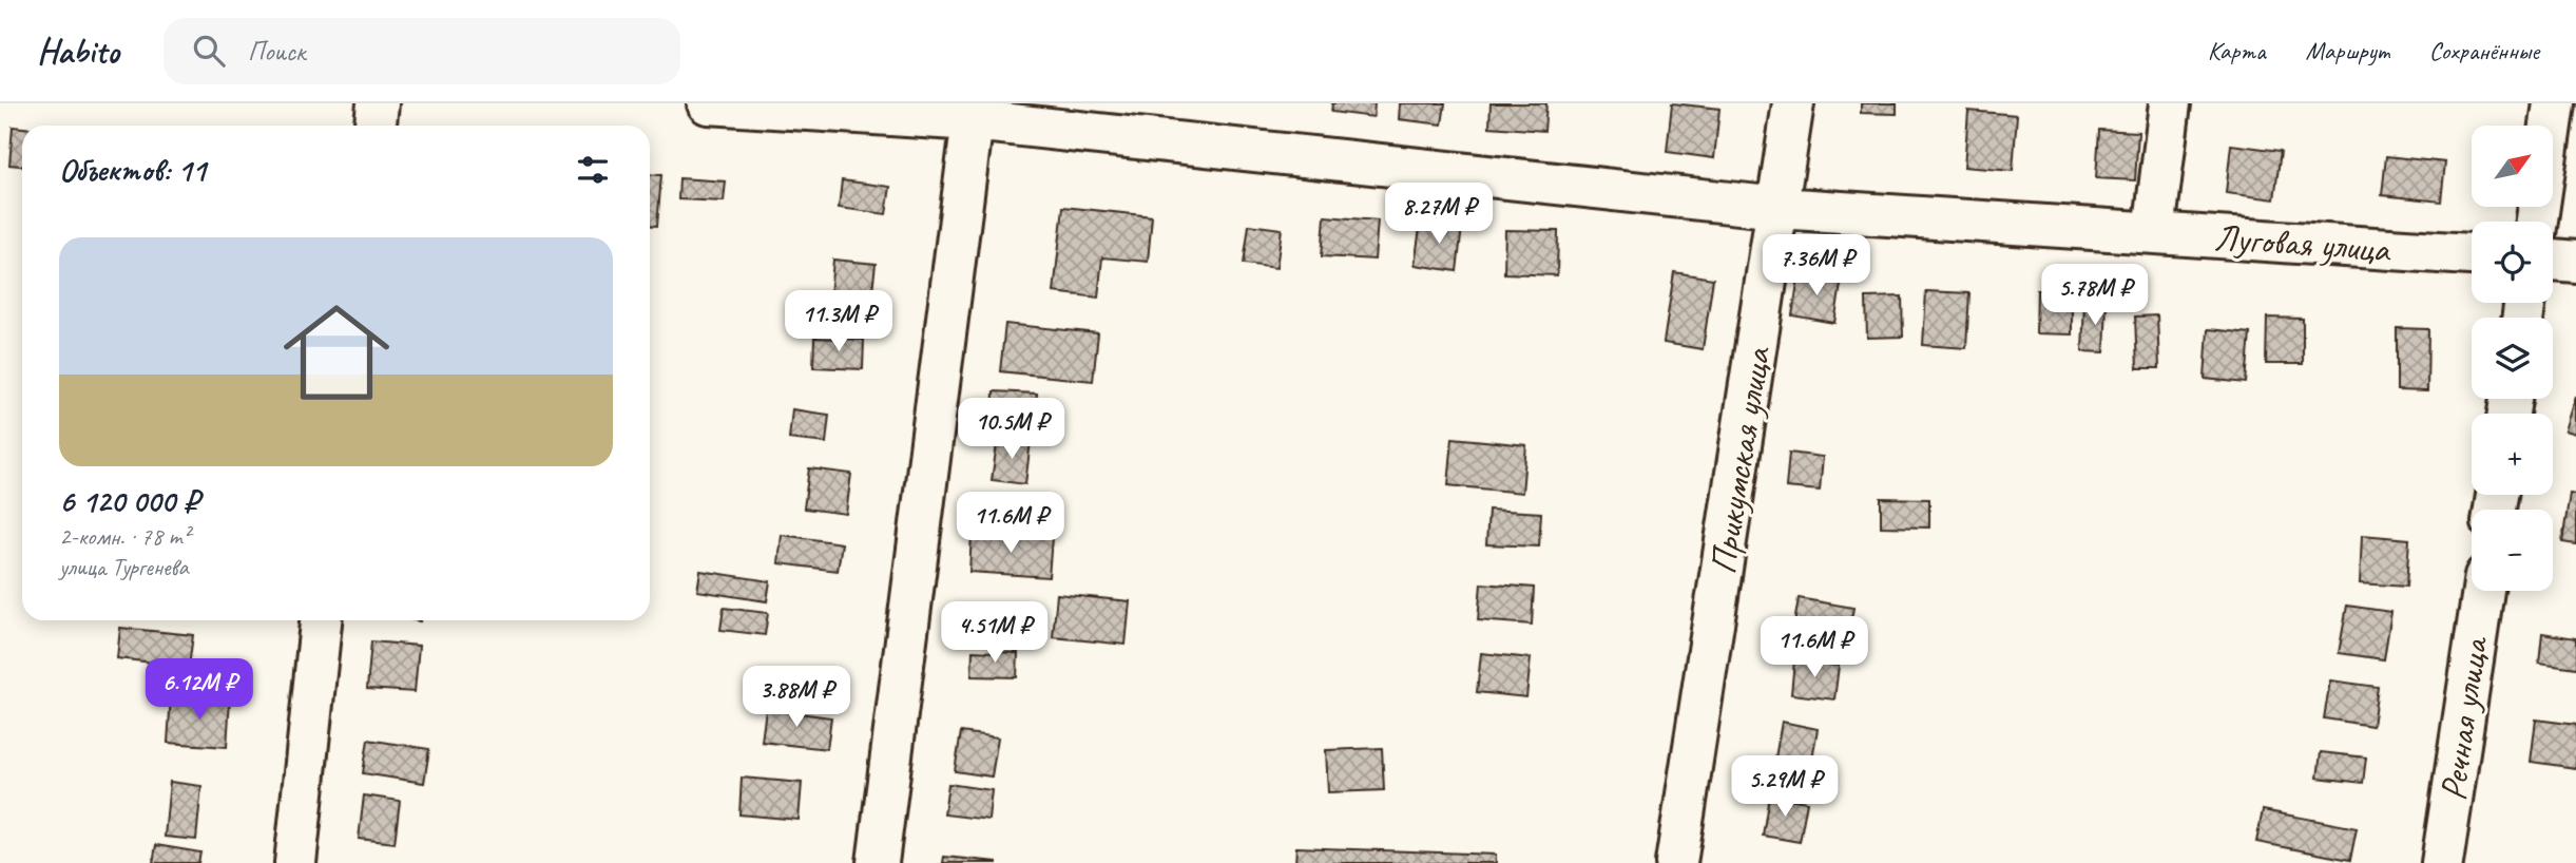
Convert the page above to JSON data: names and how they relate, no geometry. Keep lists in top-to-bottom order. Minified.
{"streets":{"street":["Луговая улица","Прикумская улица","Речная улица"]},"crossings":[["Луговая улица","Прикумская улица"]],"north":"top right","page":{"header":"Habito","search":"Поиск","nav":["Карта","Маршрут","Сохранённые"],"map_buttons":["+","−"],"heading":"Объектов: 11","price":["8.27M ₽","7.36M ₽","5.78M ₽","11.3M ₽","10.5M ₽","11.6M ₽","4.51M ₽","11.6M ₽","6.12M ₽","3.88M ₽","5.29M ₽"],"list":[{"name":"6 120 000 ₽","note":"2-комн. · 78 m² · улица Тургенева"}]}}
